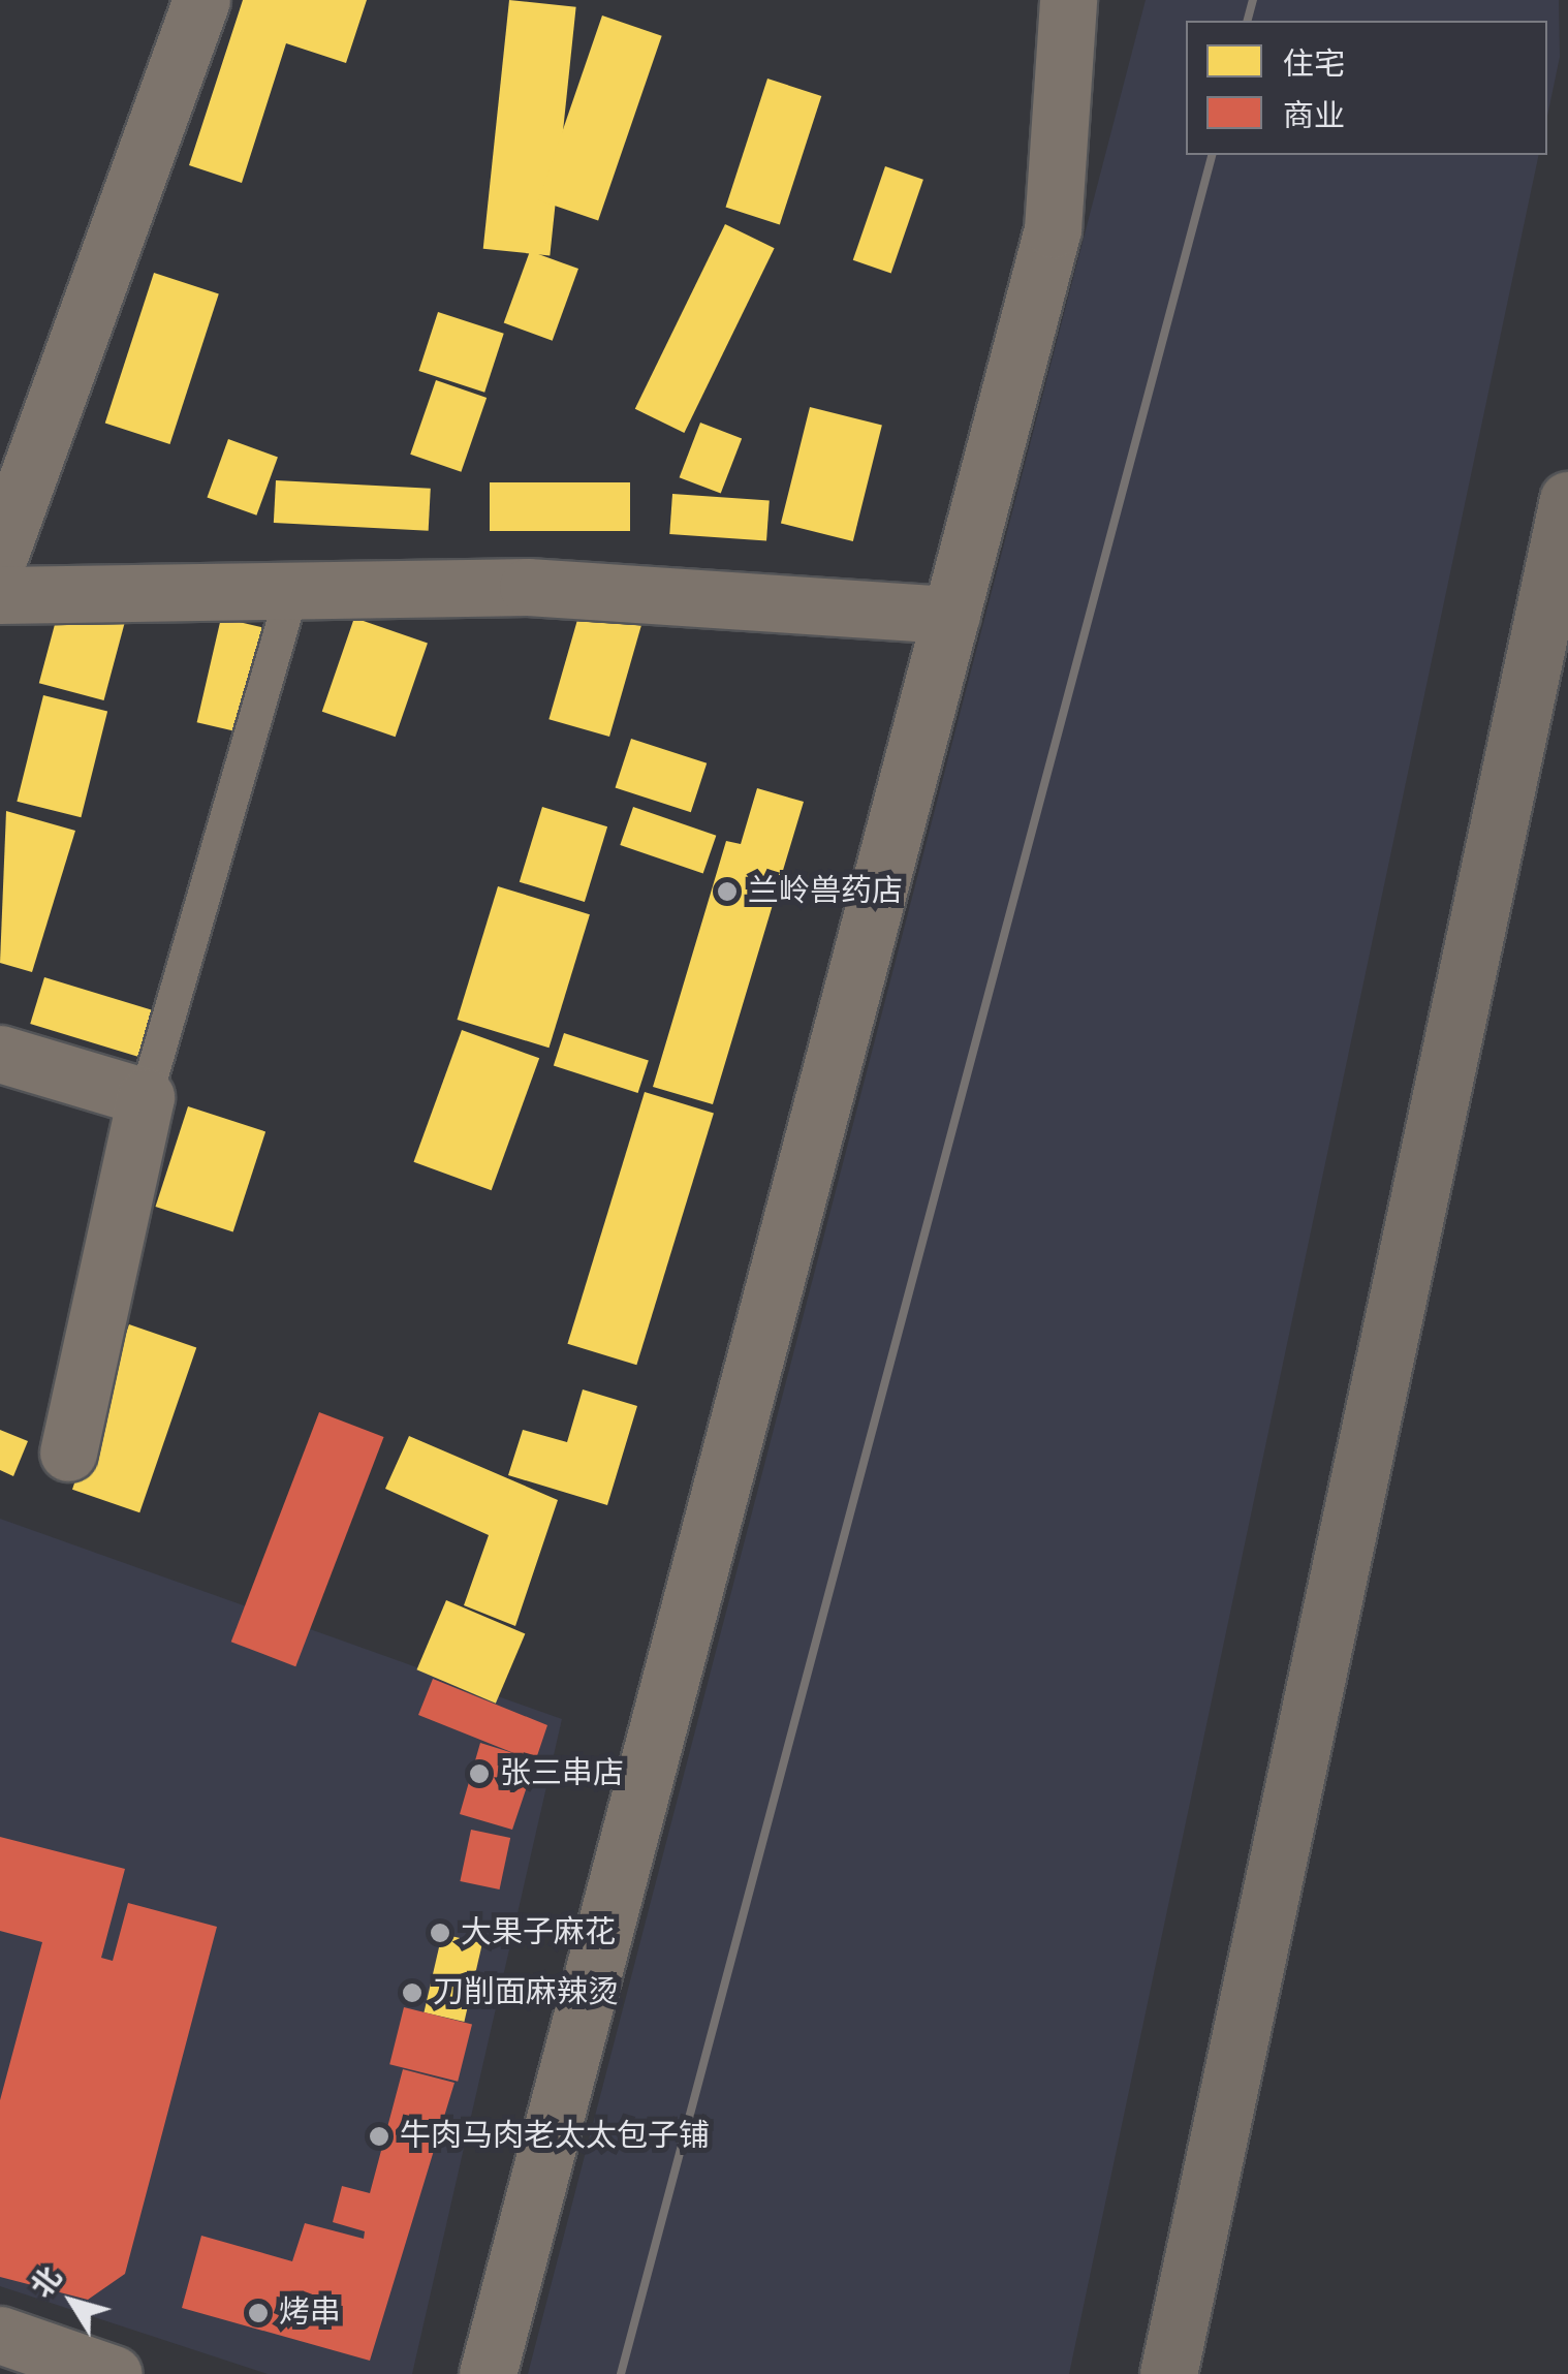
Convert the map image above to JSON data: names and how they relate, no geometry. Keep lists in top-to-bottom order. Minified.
{"places":["兰岭兽药店","张三串店","大果子麻花","刀削面麻辣烫","牛肉马肉老太太包子铺","烤串"],"legend":["住宅","商业"],"north":"top left"}
